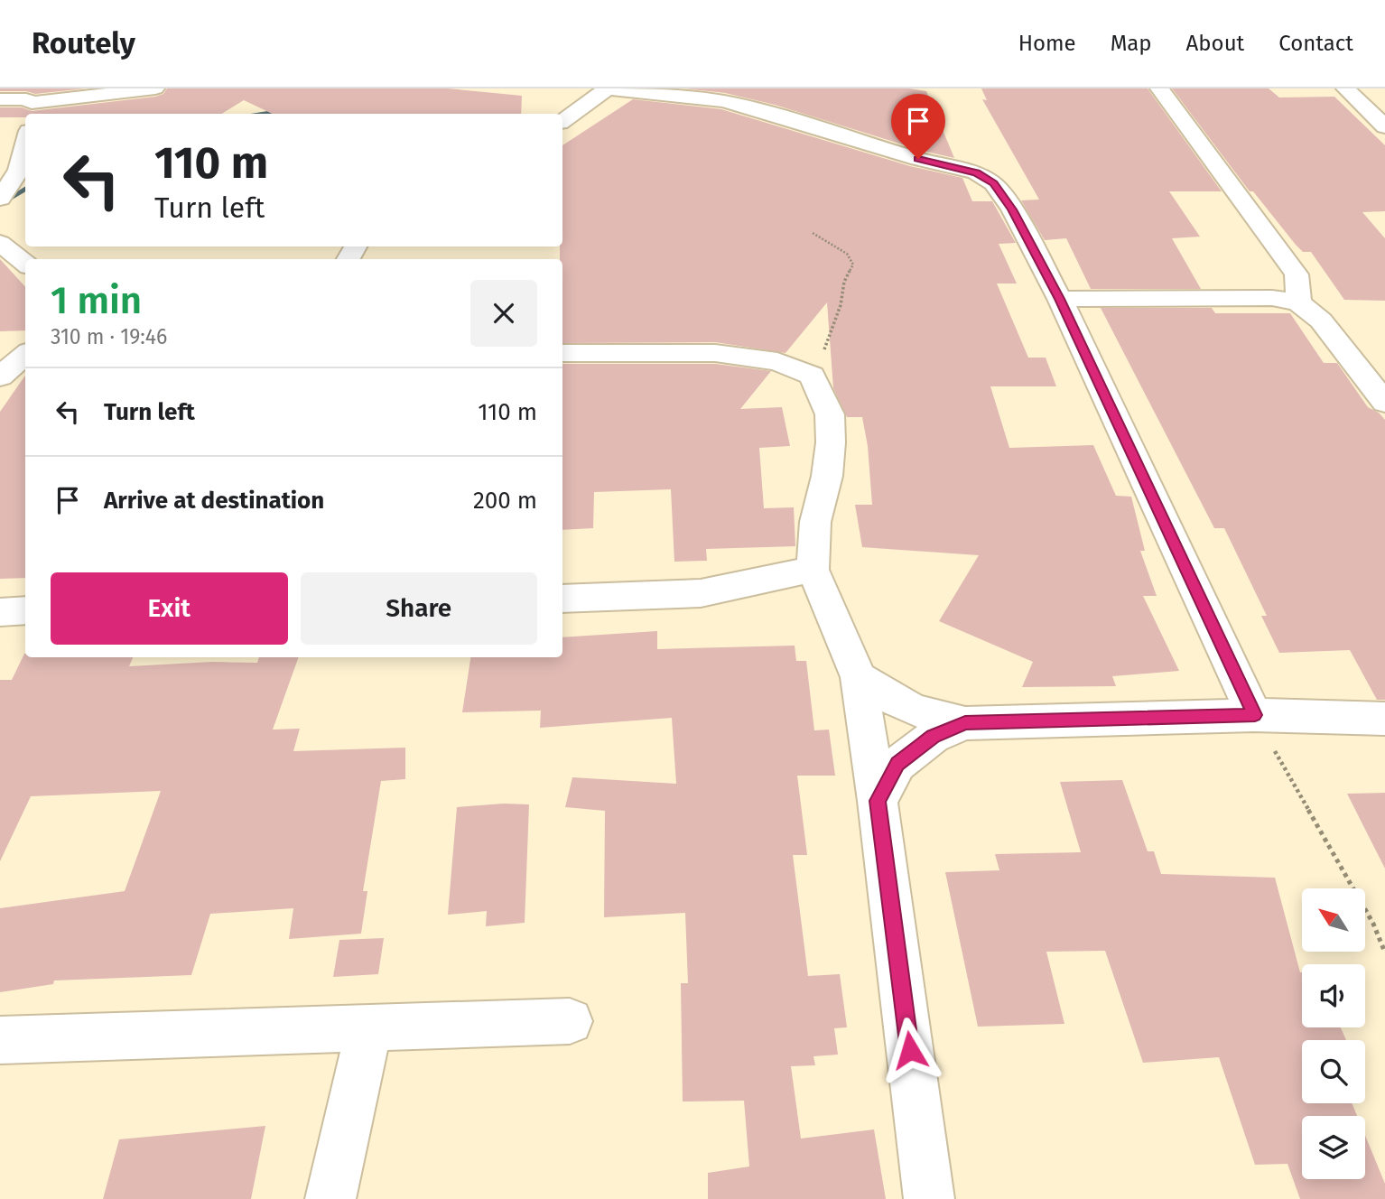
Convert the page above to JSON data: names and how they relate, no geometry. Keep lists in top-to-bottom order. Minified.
{"north":"top left","page":{"header":"Routely","nav":["Home","Map","About","Contact"],"turn":["110 m","Turn left"],"heading":["1 min","310 m · 19:46"],"list":[{"name":"Turn left","value":"110 m"},{"name":"Arrive at destination","value":"200 m"}],"buttons":["Exit","Share"]}}
